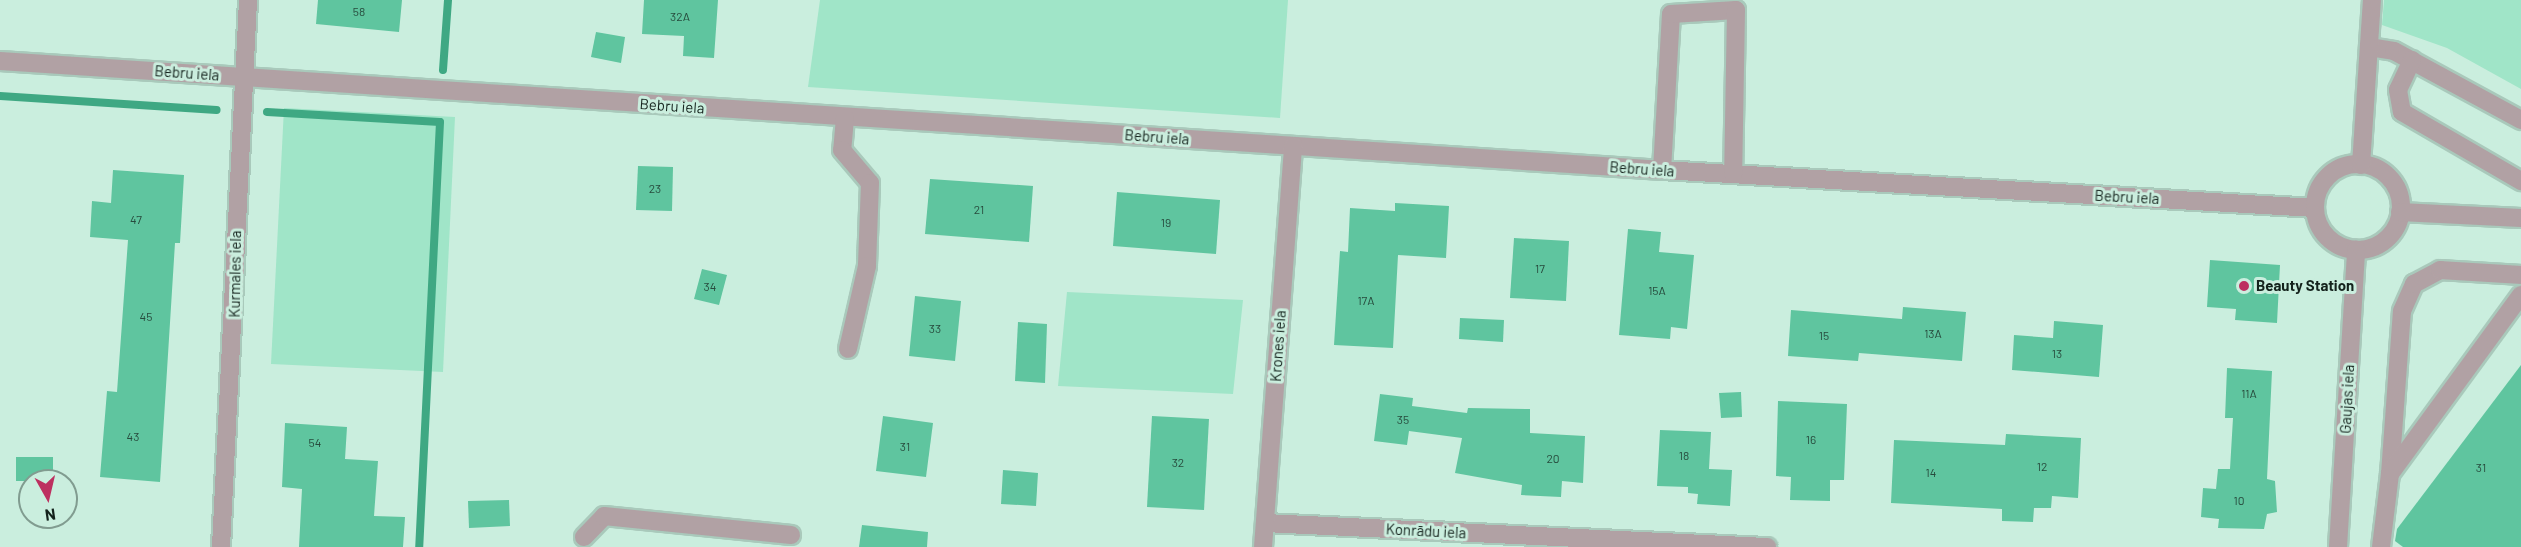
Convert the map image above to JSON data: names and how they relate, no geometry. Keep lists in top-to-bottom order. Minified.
{"streets":{"street":["Bebru iela","Kurmales iela","Krones iela","Gaujas iela","Konrādu iela"]},"crossings":[["Bebru iela","Kurmales iela"],["Bebru iela","Krones iela"],["Bebru iela","Gaujas iela"],["Krones iela","Konrādu iela"]],"places":["Beauty Station"],"house_numbers":["58","32A","23","21","47","19","17","34","15A","17A","45","33","13A","15","13","11A","35","43","16","54","31","18","20","32","12","31","14","10"],"north":"bottom"}
